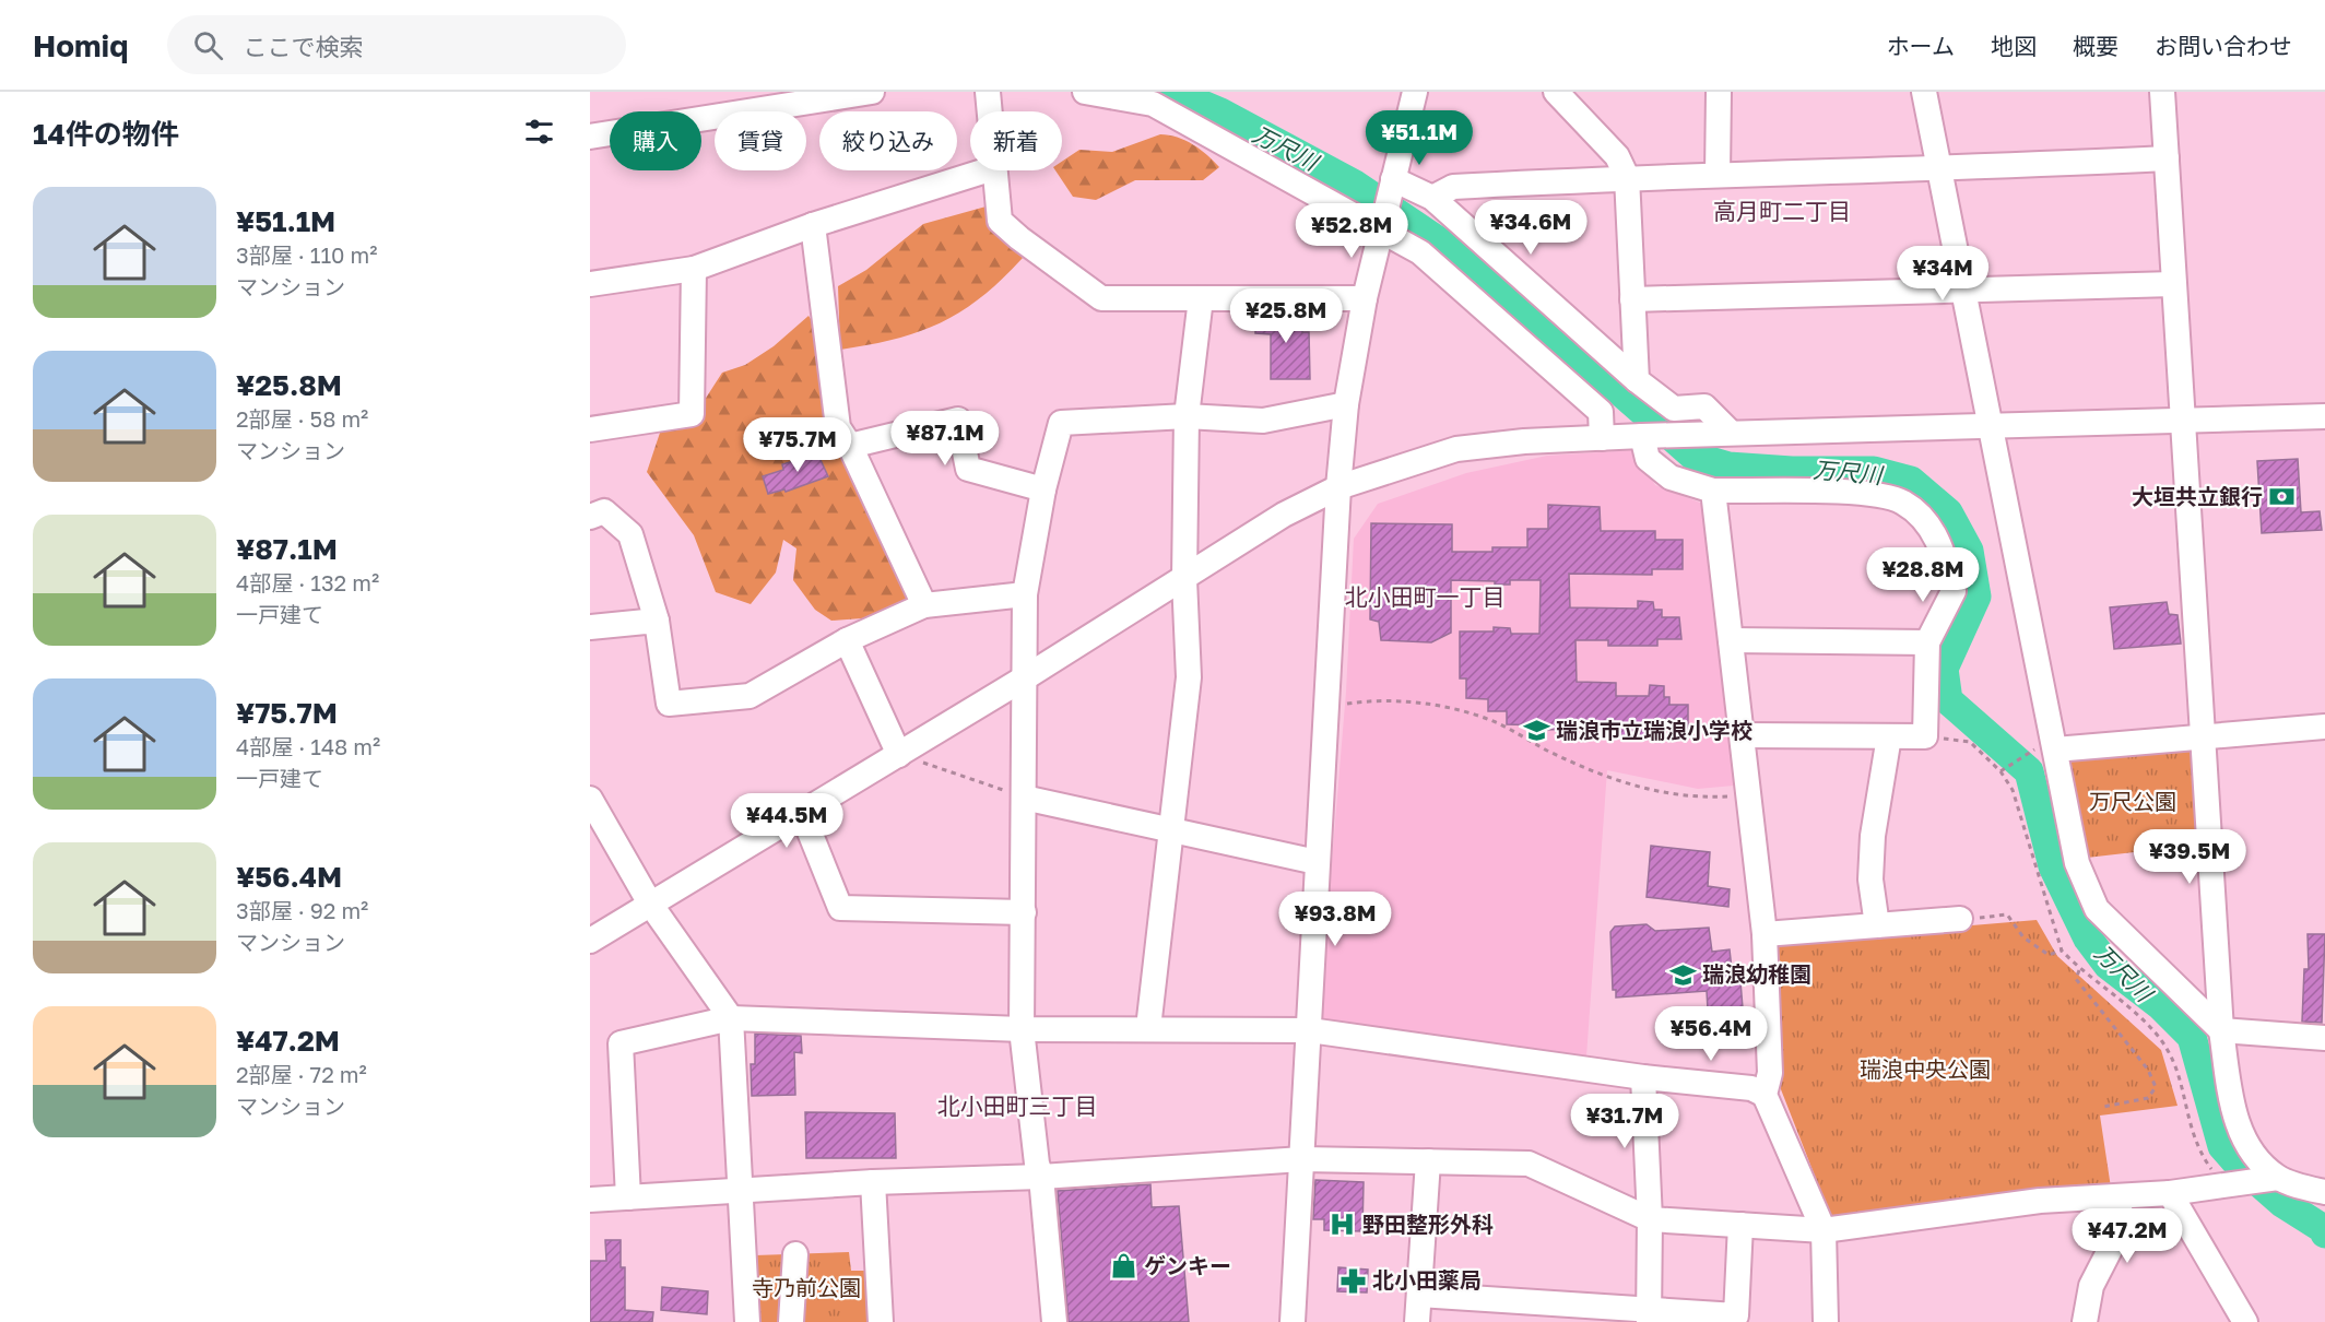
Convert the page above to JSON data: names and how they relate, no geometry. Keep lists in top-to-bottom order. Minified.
{"districts":["高月町二丁目","北小田町一丁目","北小田町三丁目"],"water":["万尺川"],"parks":["万尺公園","瑞浪中央公園","寺乃前公園"],"places":{"bank":["大垣共立銀行"],"school or university":["瑞浪市立瑞浪小学校","瑞浪幼稚園"],"hospital":["野田整形外科"],"shop":["ゲンキー"],"pharmacy":["北小田薬局"]},"page":{"header":"Homiq","search":"ここで検索","nav":["ホーム","地図","概要","お問い合わせ"],"heading":"14件の物件","price":["¥51.1M","¥34.6M","¥52.8M","¥34M","¥25.8M","¥87.1M","¥75.7M","¥28.8M","¥44.5M","¥39.5M","¥93.8M","¥56.4M","¥31.7M","¥47.2M"],"chip":["購入","賃貸","絞り込み","新着"],"list":[{"name":"¥51.1M","note":"3部屋 · 110 m² · マンション"},{"name":"¥25.8M","note":"2部屋 · 58 m² · マンション"},{"name":"¥87.1M","note":"4部屋 · 132 m² · 一戸建て"},{"name":"¥75.7M","note":"4部屋 · 148 m² · 一戸建て"},{"name":"¥56.4M","note":"3部屋 · 92 m² · マンション"},{"name":"¥47.2M","note":"2部屋 · 72 m² · マンション"}]}}
